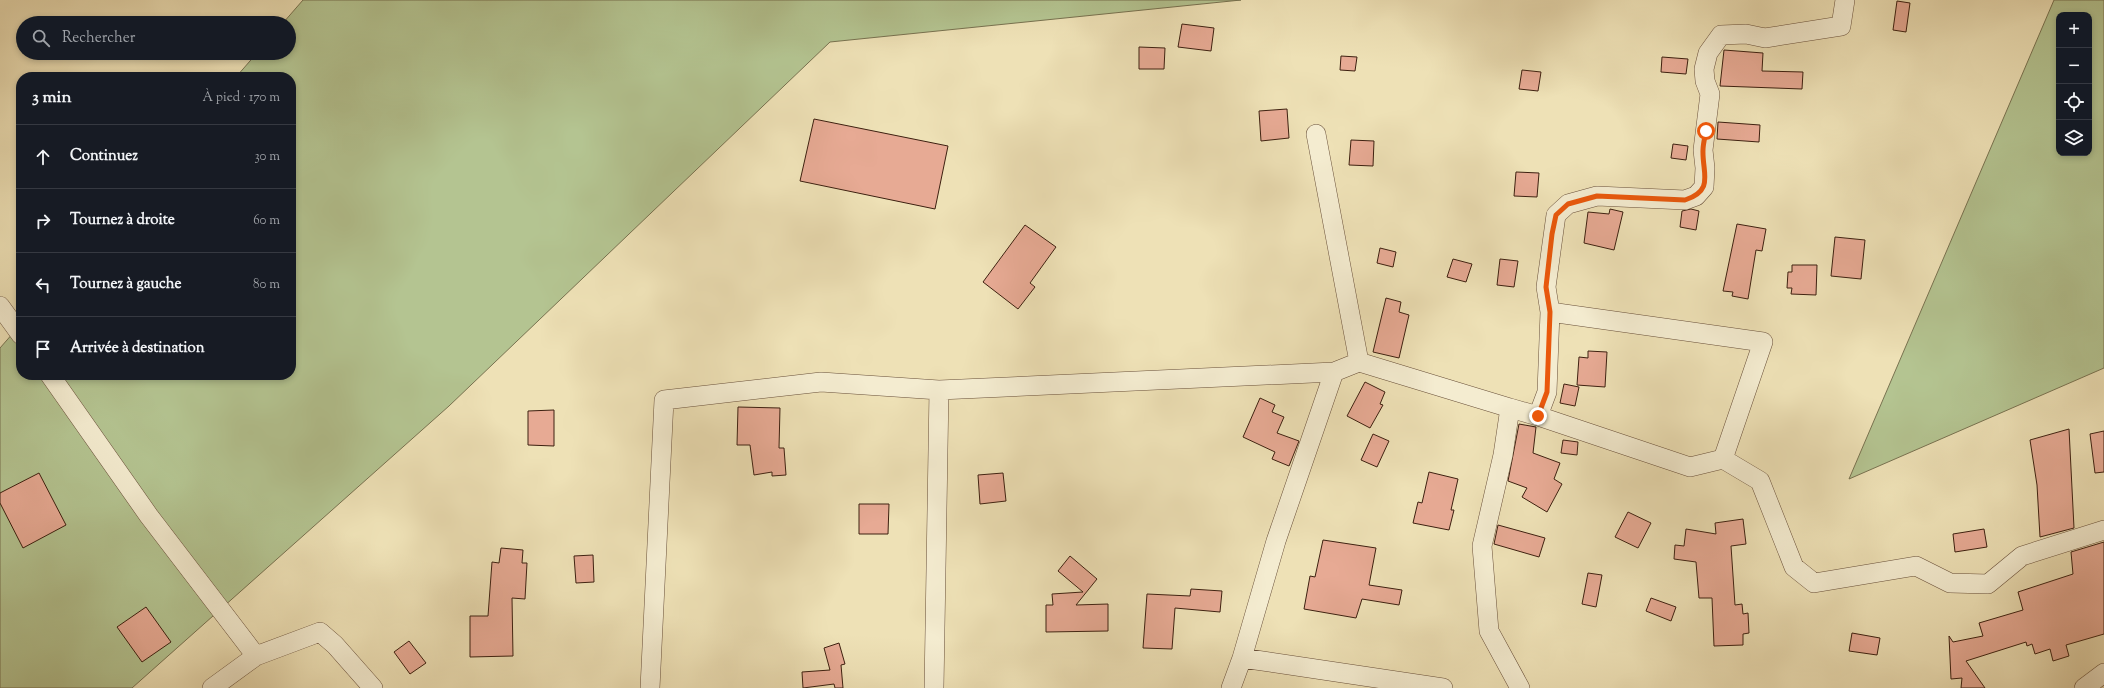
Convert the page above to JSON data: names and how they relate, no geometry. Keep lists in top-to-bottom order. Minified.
{"page":{"map_buttons":["+","−"],"search":"Rechercher","heading":["3 min","À pied · 170 m"],"list":[["Continuez","30 m"],["Tournez à droite","60 m"],["Tournez à gauche","80 m"],"Arrivée à destination"]}}
